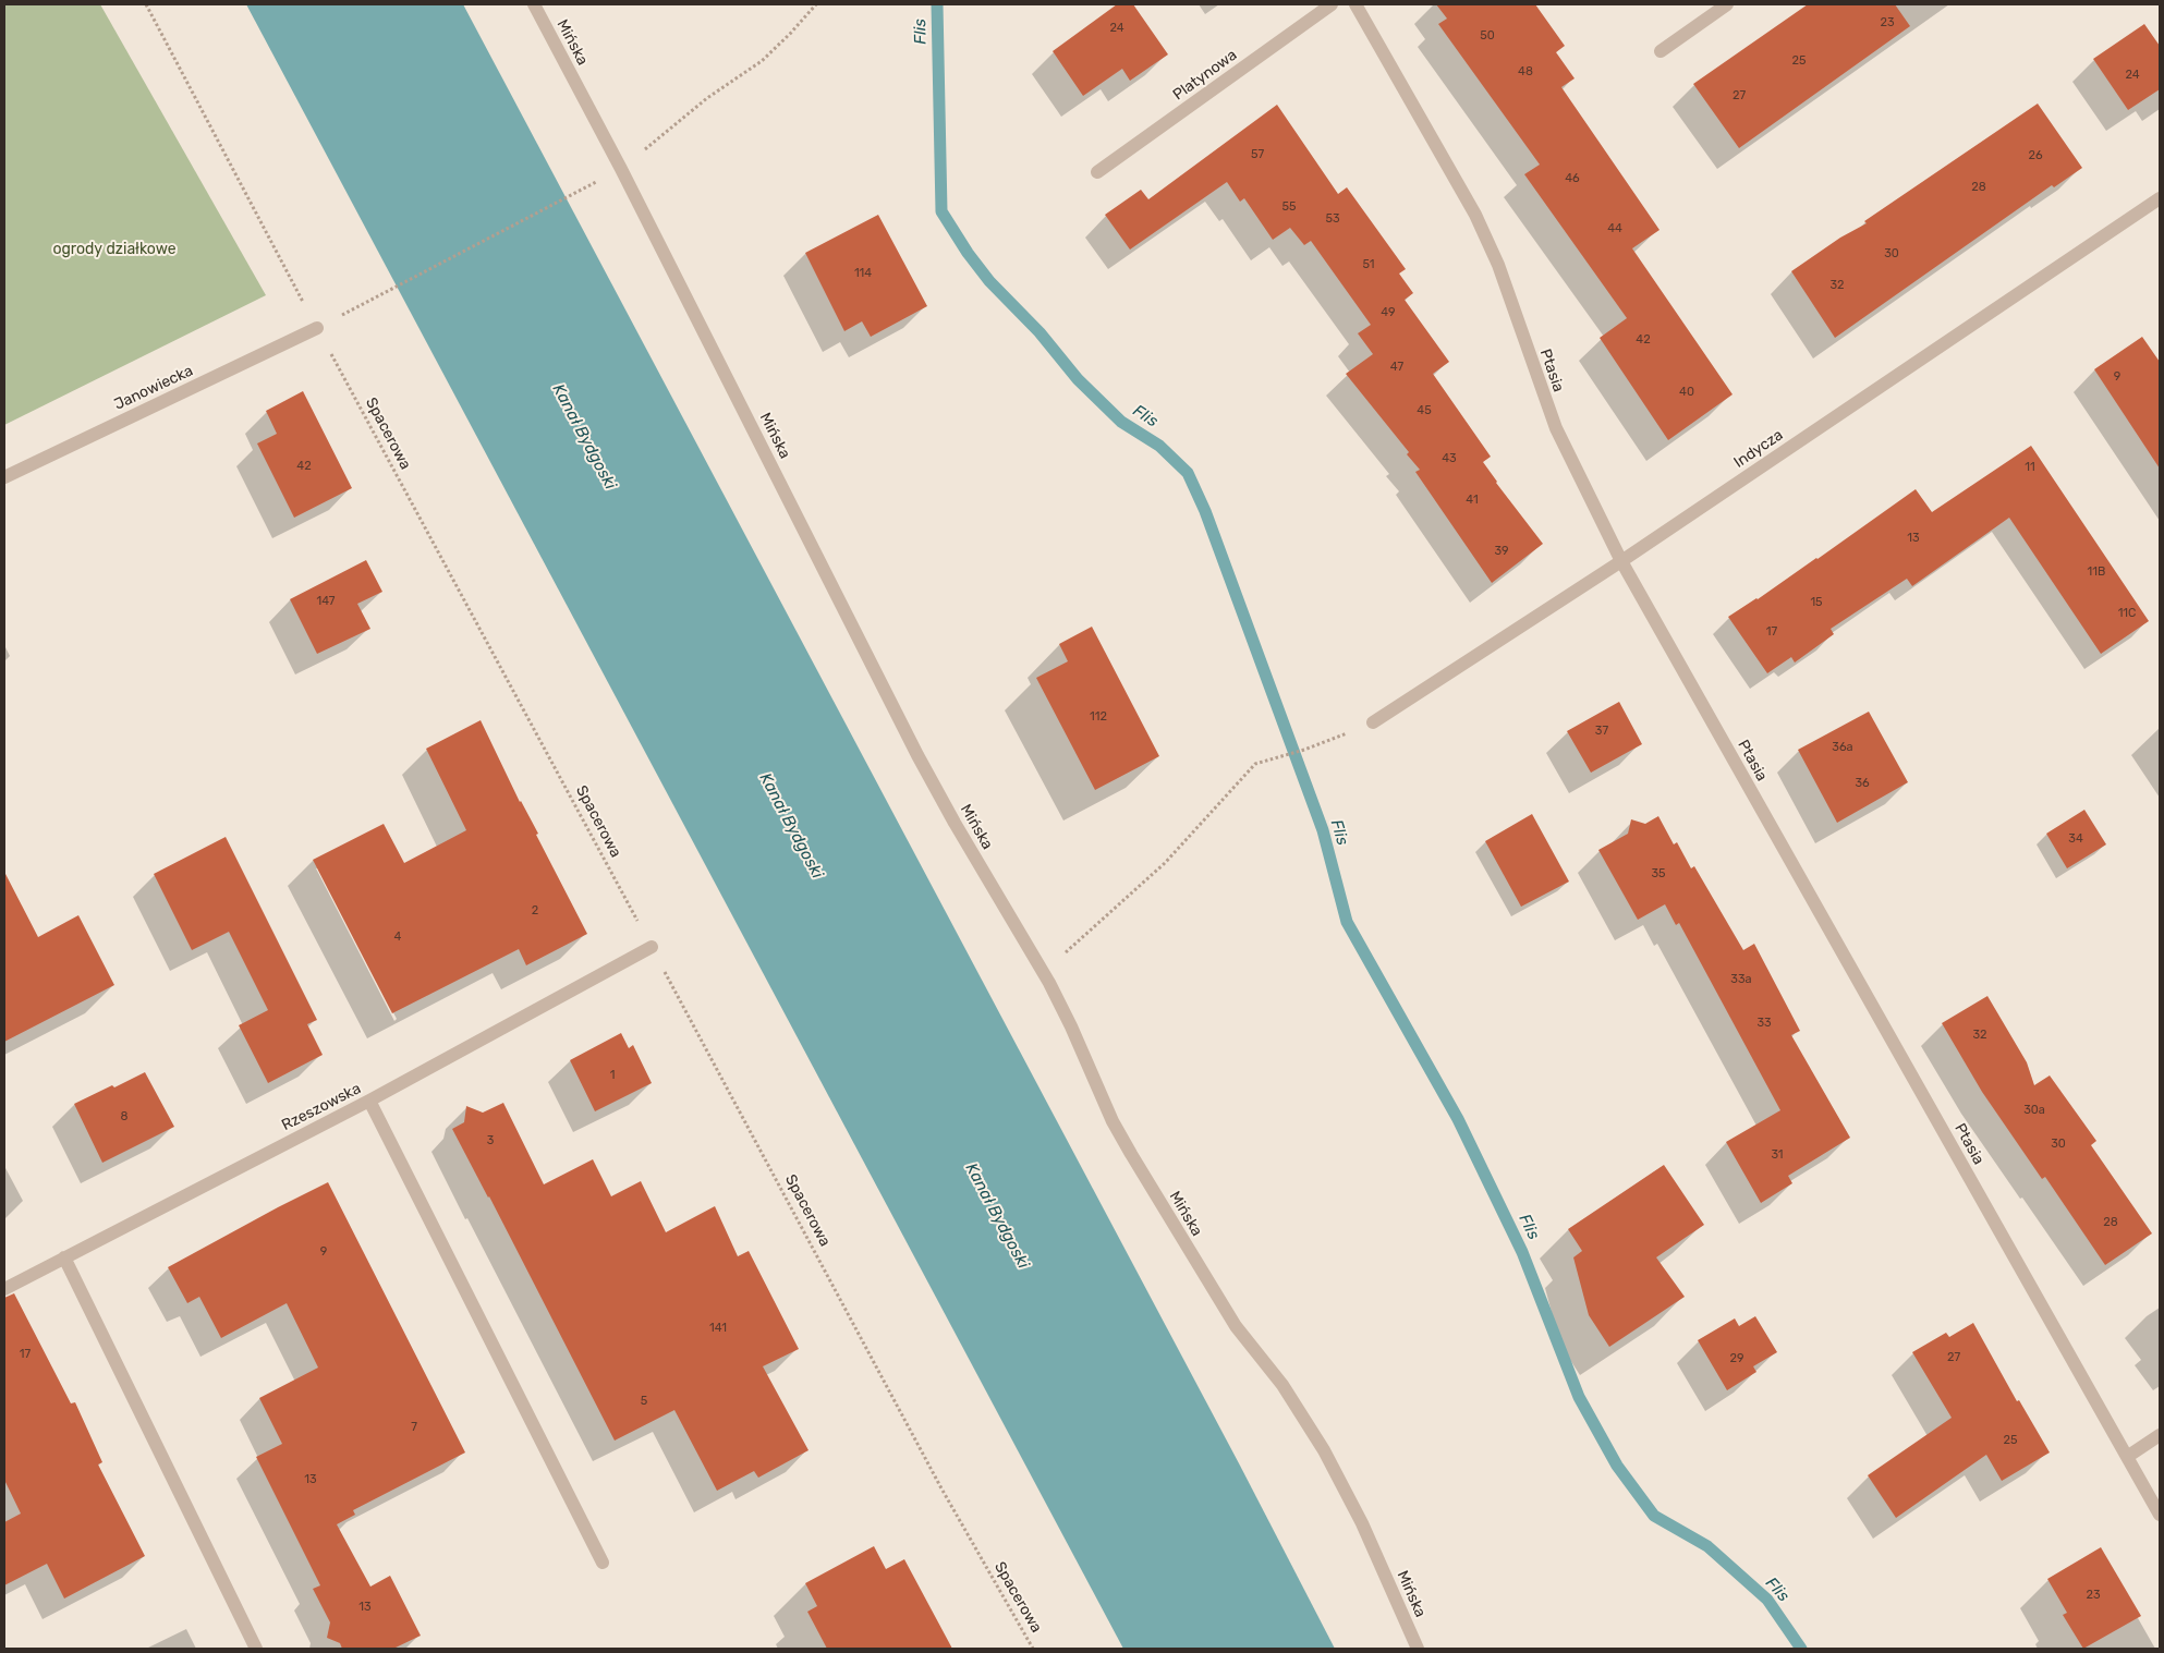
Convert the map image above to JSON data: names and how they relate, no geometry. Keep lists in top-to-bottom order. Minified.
{"streets":{"street":["Mińska","Platynowa","Ptasia","Janowiecka","Indycza","Rzeszowska"],"path":["Spacerowa"]},"crossings":[["Ptasia","Indycza"],["Janowiecka","Spacerowa"],["Spacerowa","Rzeszowska"]],"water":["Flis","Kanał Bydgoski"],"parks":["ogrody działkowe"],"house_numbers":["23","24","50","25","48","24","27","57","26","46","28","55","53","44","30","51","114","32","49","42","47","9","40","45","43","42","11","41","13","39","11B","147","15","11C","17","112","37","36a","36","34","35","2","4","33a","33","32","1","30a","8","3","30","31","28","9","141","17","27","29","5","7","25","13","23","13"]}
